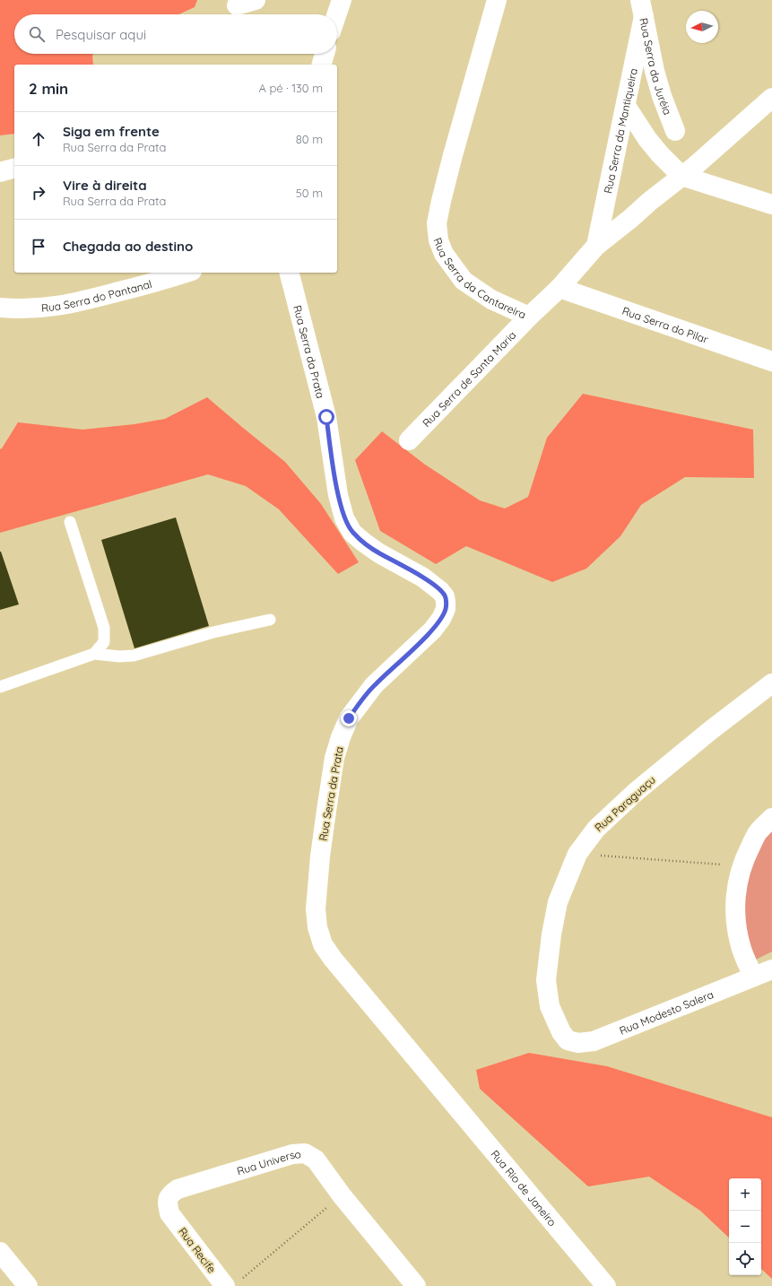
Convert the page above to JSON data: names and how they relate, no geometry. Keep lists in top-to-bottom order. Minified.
{"streets":{"street":["Rua Serra da Juréia","Rua Serra da Mantiqueira","Rua Serra da Cantareira","Rua Serra do Pantanal","Rua Serra do Pilar","Rua Serra da Prata","Rua Serra de Santa Maria","Rua Paraguaçu","Rua Modesto Salera","Rua Universo","Rua Rio de Janeiro","Rua Recife"]},"crossings":[["Rua Serra da Juréia","Rua Serra da Mantiqueira"],["Rua Serra da Mantiqueira","Rua Serra da Cantareira"],["Rua Serra da Cantareira","Rua Serra do Pilar"],["Rua Serra da Cantareira","Rua Serra de Santa Maria"],["Rua Serra da Prata","Rua Rio de Janeiro"],["Rua Paraguaçu","Rua Modesto Salera"],["Rua Universo","Rua Recife"]],"north":"left","page":{"search":"Pesquisar aqui","heading":["2 min","A pé · 130 m"],"list":[["Siga em frente","Rua Serra da Prata","80 m"],["Vire à direita","Rua Serra da Prata","50 m"],"Chegada ao destino"],"map_buttons":["+","−"]}}
